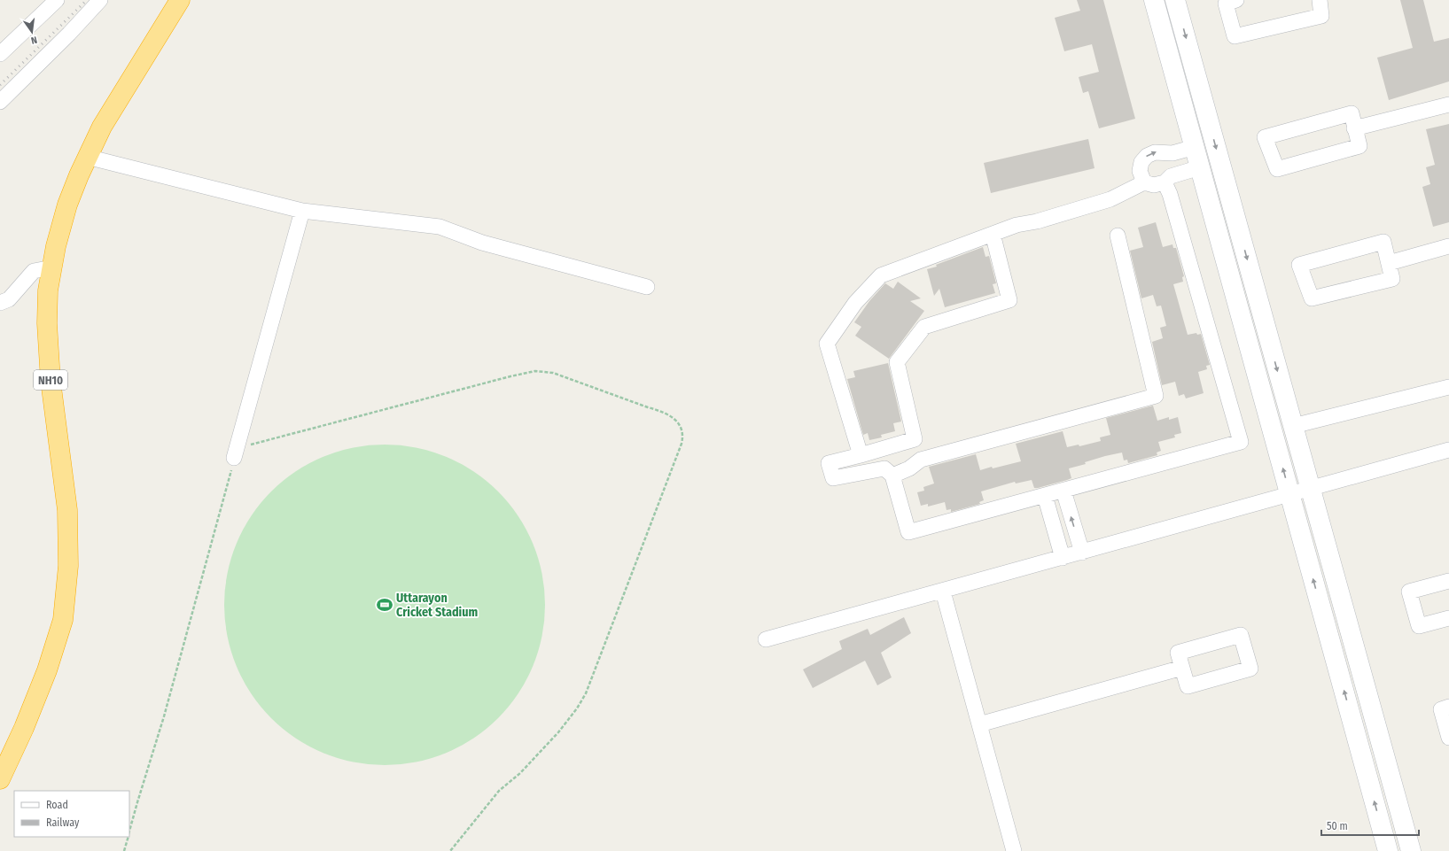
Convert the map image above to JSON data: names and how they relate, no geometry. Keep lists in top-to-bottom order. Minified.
{"streets":{"highway":["NH10"]},"places":{"sports":["Uttarayon Cricket Stadium"]},"legend":["Road","Railway"],"scale_bar":"50 m","north":"bottom"}
